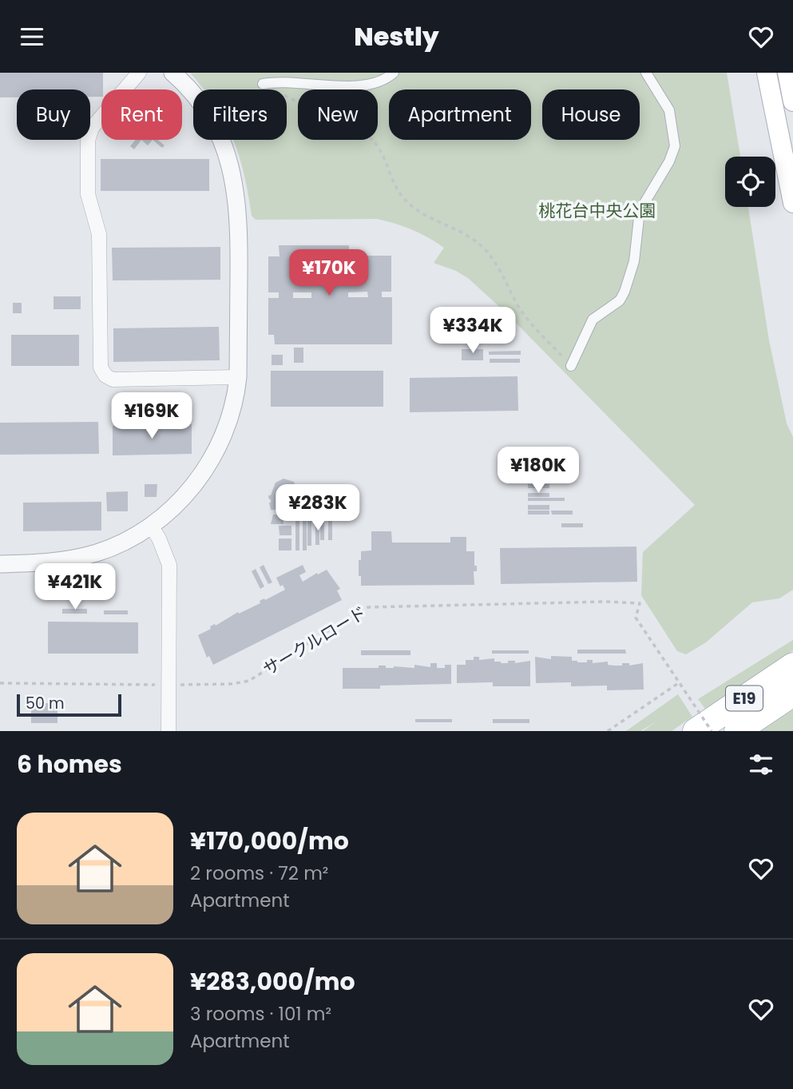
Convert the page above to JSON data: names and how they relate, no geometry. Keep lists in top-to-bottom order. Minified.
{"streets":{"highway":["E19"],"path":["サークルロード"]},"parks":["桃花台中央公園"],"scale_bar":"50 m","page":{"header":"Nestly","chip":["Buy","Rent","Filters","New","Apartment","House"],"price":["¥170K","¥334K","¥169K","¥180K","¥283K","¥421K"],"scale":"50 m","heading":"6 homes","list":[{"name":"¥170,000/mo","note":"2 rooms · 72 m² · Apartment"},{"name":"¥283,000/mo","note":"3 rooms · 101 m² · Apartment"}]}}
